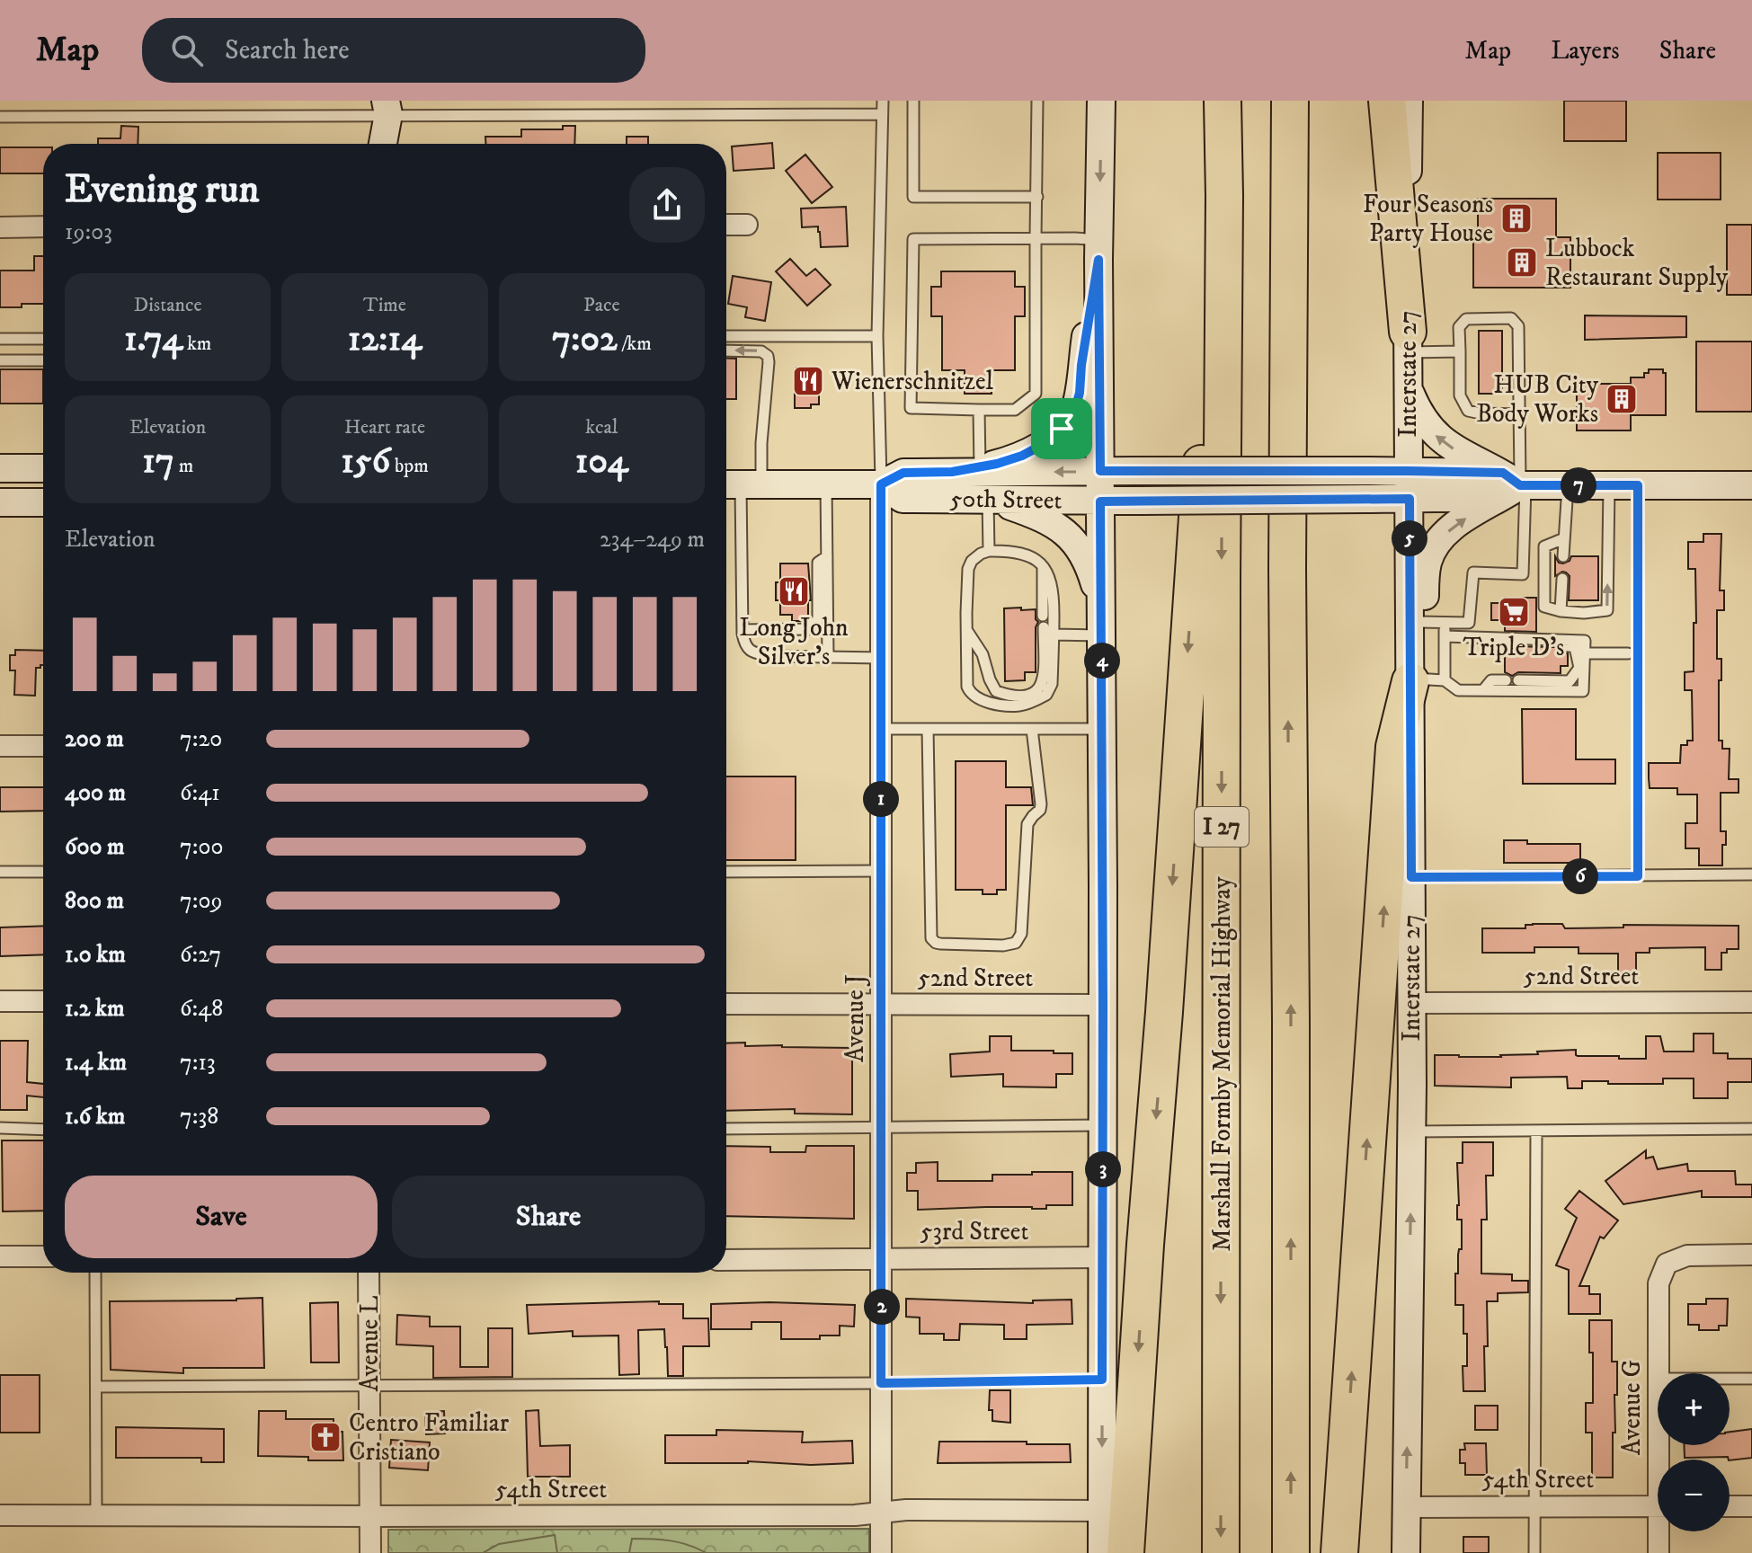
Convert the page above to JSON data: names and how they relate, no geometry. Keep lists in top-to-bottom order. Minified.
{"streets":{"highway":["I 27","Marshall Formby Memorial Highway"],"main road":["Interstate 27","50th Street"],"street":["52nd Street","Avenue J","53rd Street","Avenue L","Avenue G","54th Street"]},"crossings":[["Interstate 27","50th Street"],["Interstate 27","52nd Street"],["Interstate 27","54th Street"],["50th Street","Avenue J"],["52nd Street","Avenue J"],["Avenue J","53rd Street"],["Avenue J","54th Street"],["Avenue L","54th Street"]],"places":{"building":["Four Seasons Party House","Lubbock Restaurant Supply","HUB City Body Works"],"restaurant":["Wienerschnitzel","Long John Silver's"],"supermarket":["Triple D's"],"church":["Centro Familiar Cristiano"]},"page":{"header":"Map","search":"Search here","nav":["Map","Layers","Share"],"heading":["Evening run","19:03"],"stats":[["Distance","1.74 km"],["Time","12:14"],["Pace","7:02 /km"],["Elevation","17 m"],["Heart rate","156 bpm"],["kcal","104"]],"pins":["7","5","4","1","6","3","2"],"chart":["Elevation","234–249 m"],"list":[{"name":"200 m","note":"7:20"},{"name":"400 m","note":"6:41"},{"name":"600 m","note":"7:00"},{"name":"800 m","note":"7:09"},{"name":"1.0 km","note":"6:27"},{"name":"1.2 km","note":"6:48"},{"name":"1.4 km","note":"7:13"},{"name":"1.6 km","note":"7:38"}],"buttons":["Save","Share"],"map_buttons":["+","−"]}}
